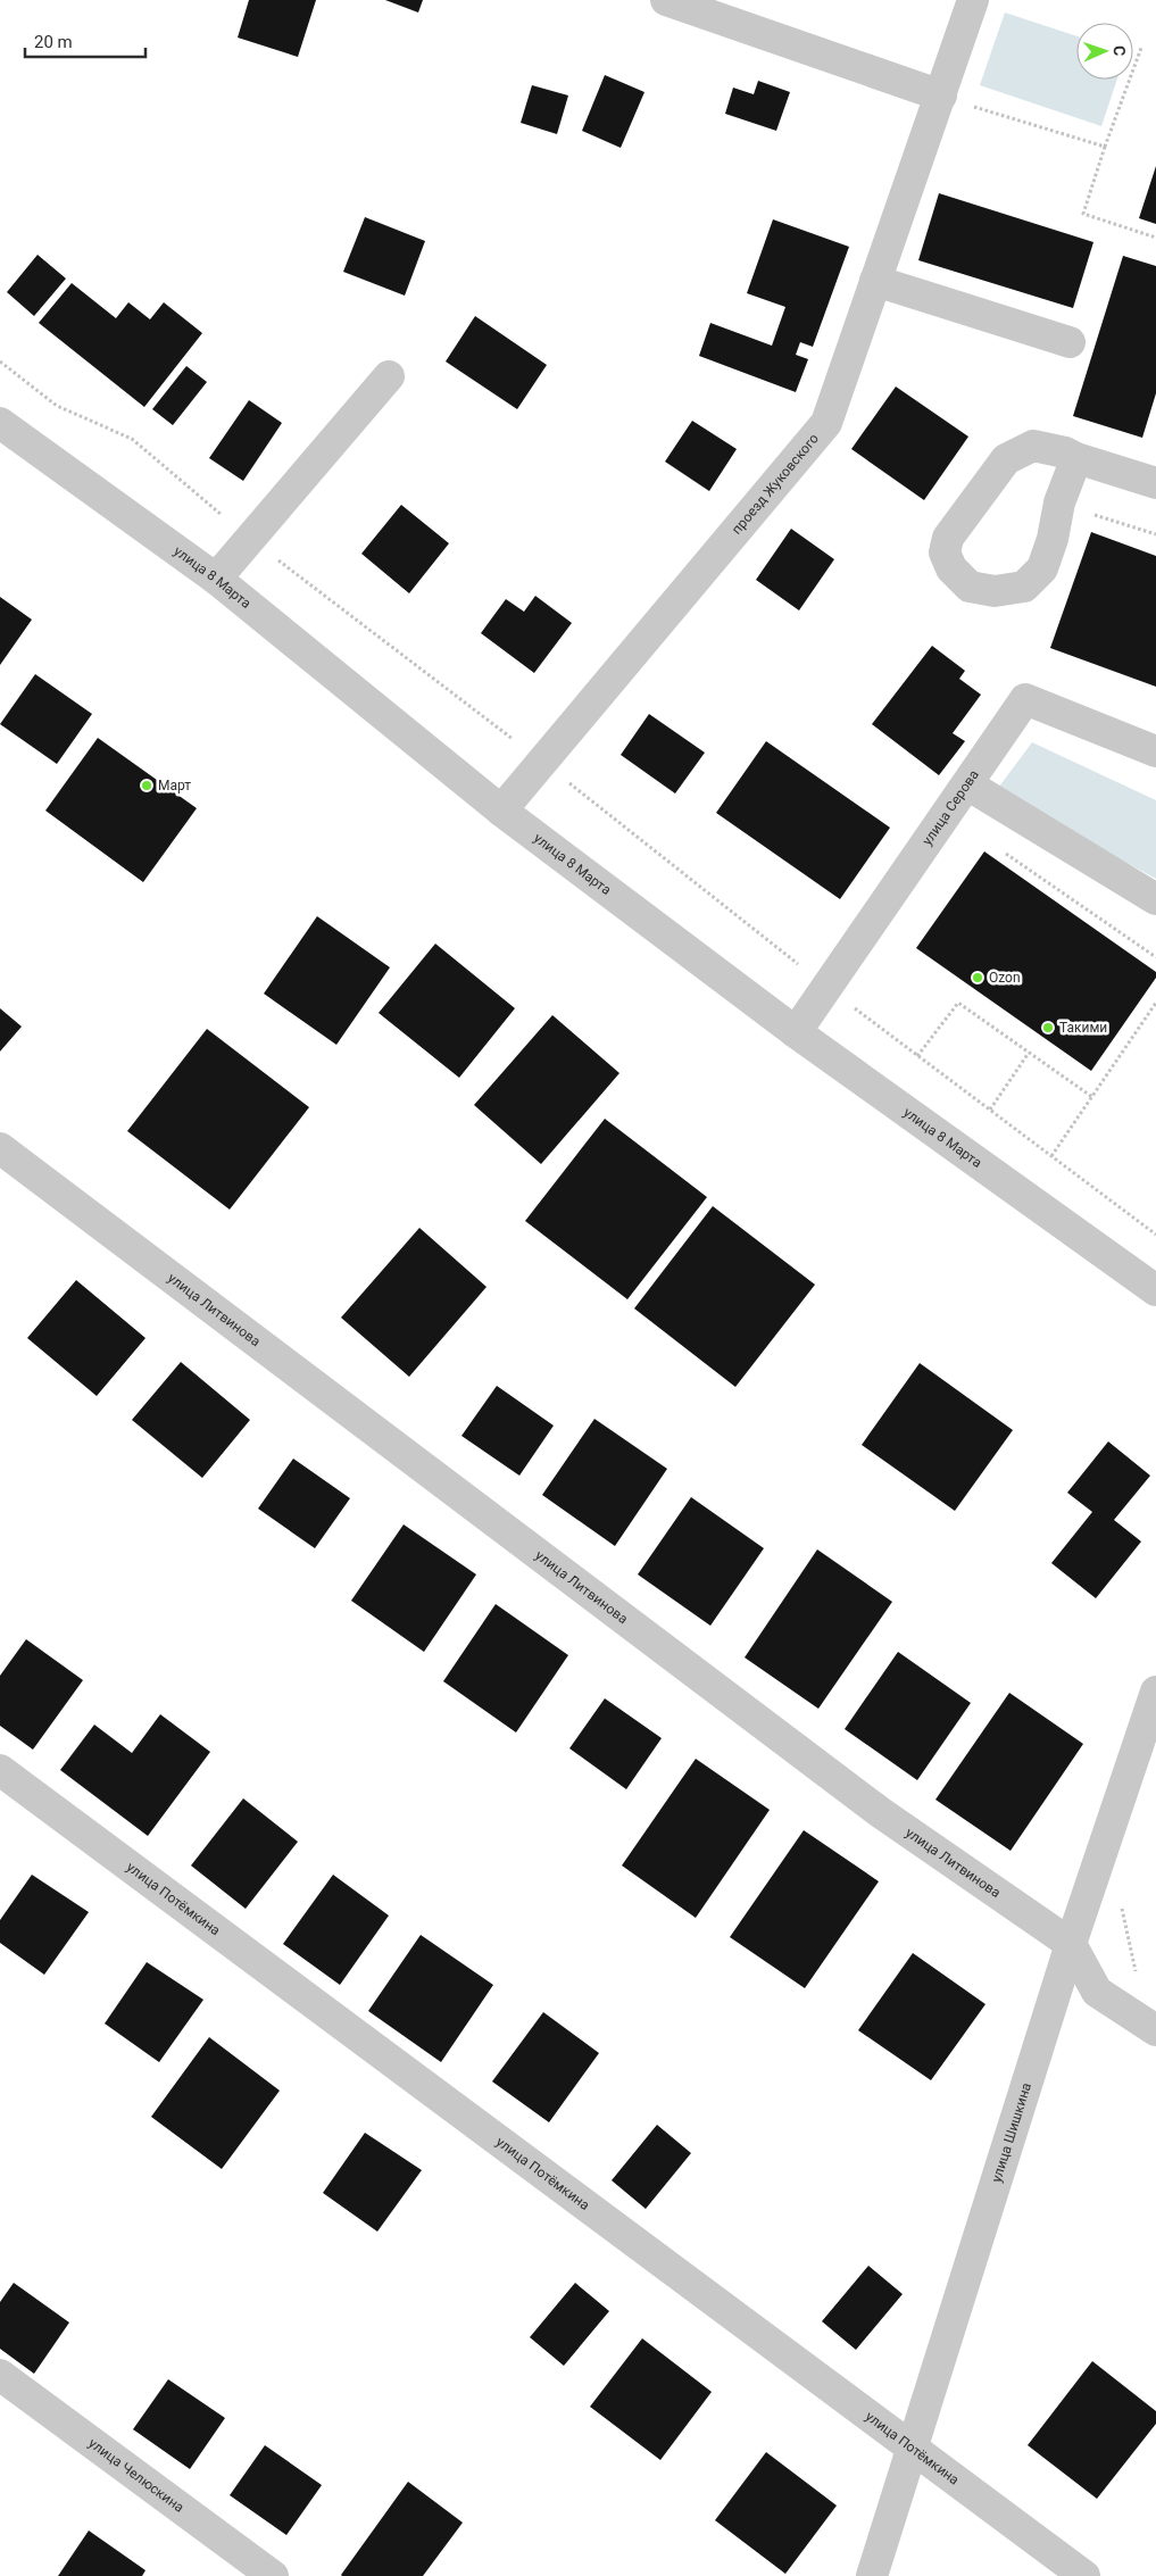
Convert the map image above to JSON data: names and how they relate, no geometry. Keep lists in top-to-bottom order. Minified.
{"streets":{"street":["проезд Жуковского","улица 8 Марта","улица Серова","улица Литвинова","улица Потёмкина","улица Шишкина","улица Челюскина"]},"crossings":[["проезд Жуковского","улица 8 Марта"],["улица 8 Марта","улица Серова"],["улица Литвинова","улица Шишкина"],["улица Потёмкина","улица Шишкина"]],"places":["Март","Ozon","Такими"],"scale_bar":"20 m","north":"right"}
